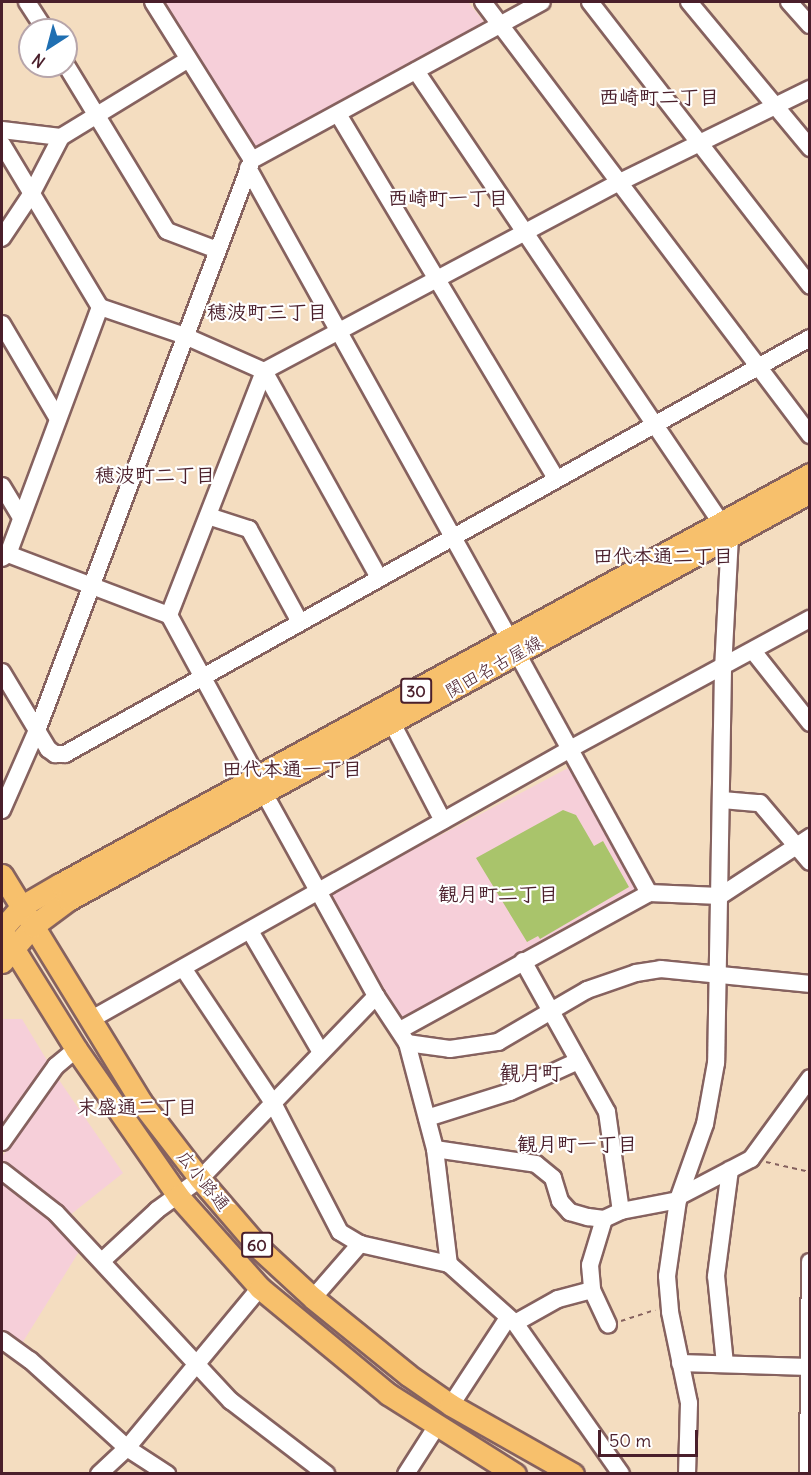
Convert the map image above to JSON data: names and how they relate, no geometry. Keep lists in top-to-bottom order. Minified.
{"streets":{"main road":["関田名古屋線","30","広小路通","60"]},"crossings":[["関田名古屋線","広小路通"]],"districts":["西崎町二丁目","西崎町一丁目","穂波町三丁目","穂波町二丁目","田代本通二丁目","田代本通一丁目","観月町二丁目","観月町","末盛通二丁目","観月町一丁目"],"scale_bar":"50 m","north":"bottom left"}
